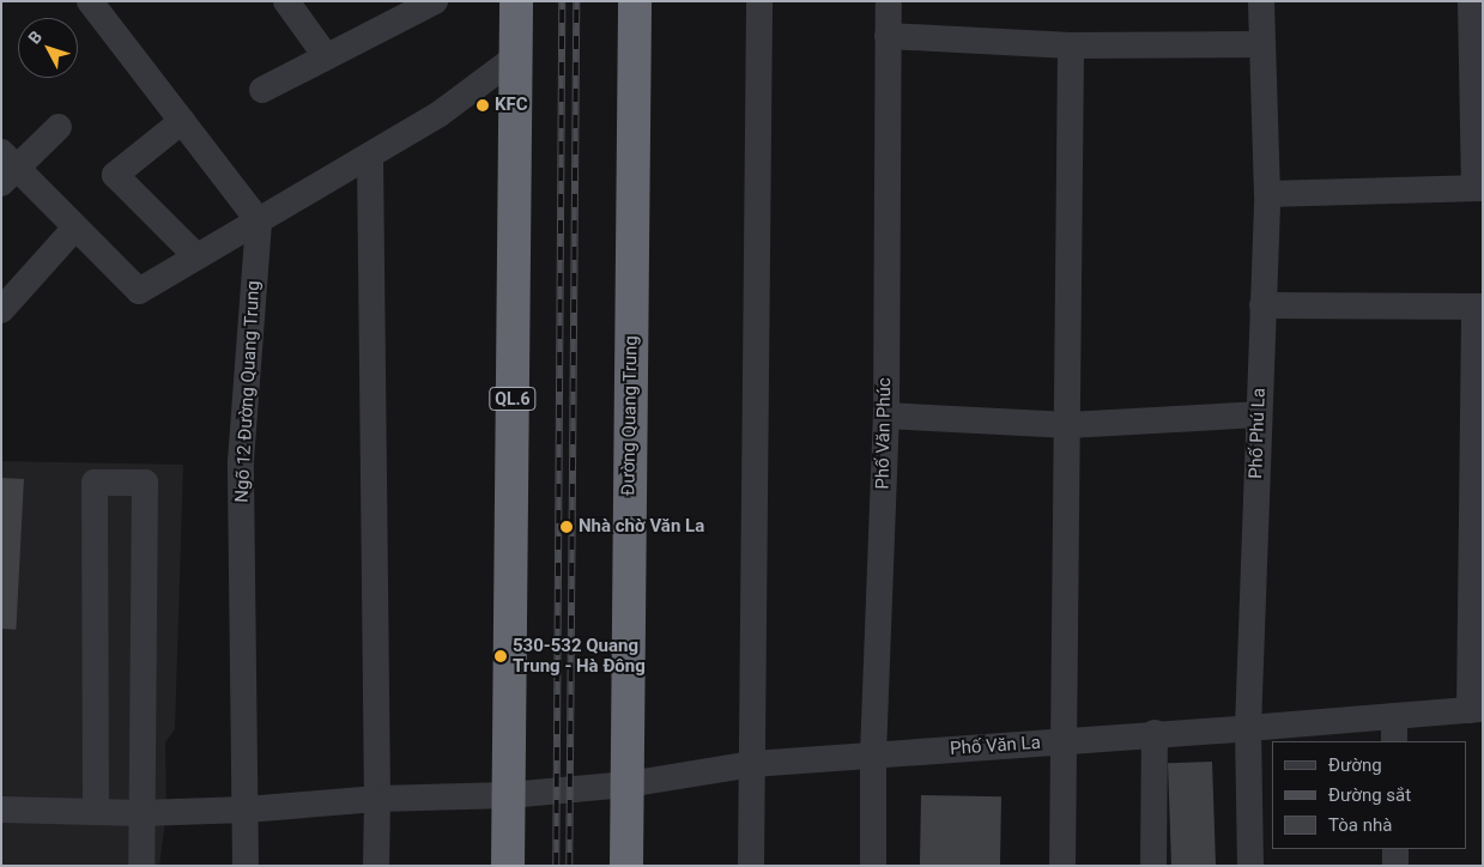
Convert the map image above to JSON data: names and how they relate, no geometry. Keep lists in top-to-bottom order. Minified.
{"streets":{"highway":["QL.6","Đường Quang Trung"],"street":["Ngõ 12 Đường Quang Trung","Phố Văn Phúc","Phố Phú La","Phố Văn La"]},"crossings":[["Ngõ 12 Đường Quang Trung","Phố Văn La"],["QL.6","Phố Văn La"],["Đường Quang Trung","Phố Văn La"],["Phố Văn Phúc","Phố Văn La"],["Phố Phú La","Phố Văn La"]],"places":["KFC","Nhà chờ Văn La","530-532 Quang Trung - Hà Đông"],"legend":["Đường","Đường sắt","Tòa nhà"],"north":"top left"}
